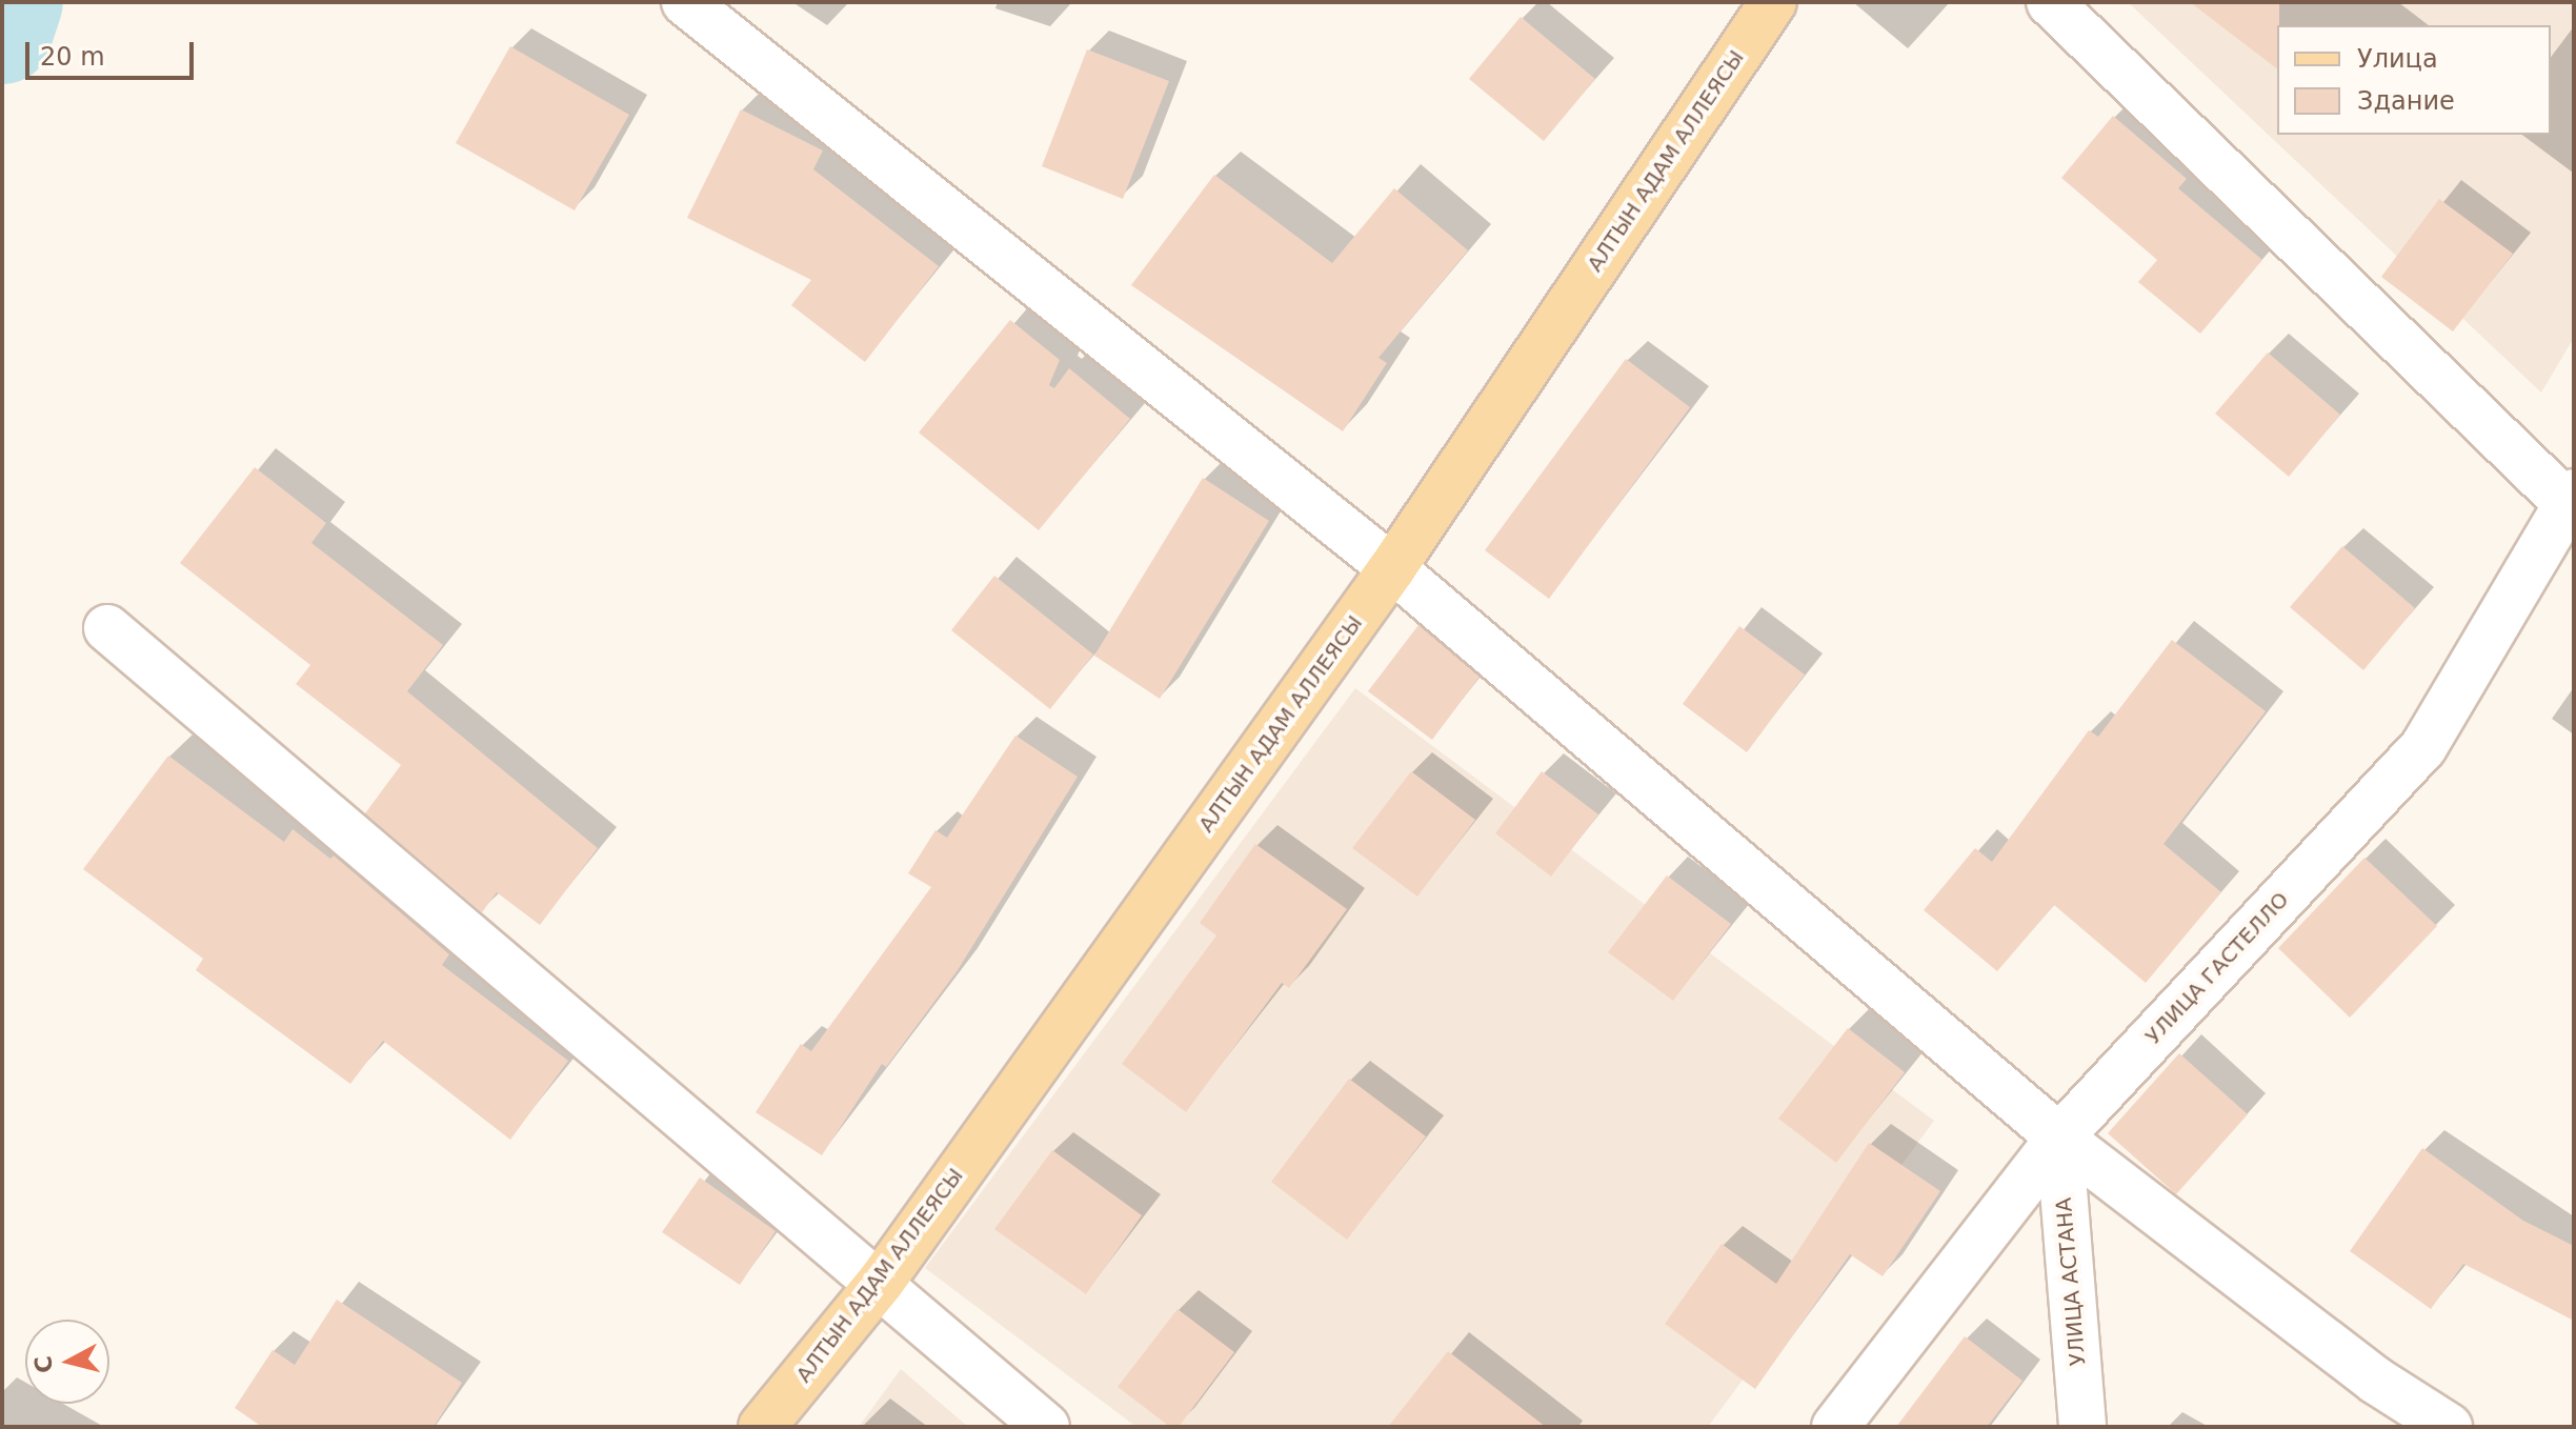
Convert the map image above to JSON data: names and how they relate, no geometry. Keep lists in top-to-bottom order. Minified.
{"streets":{"main road":["АЛТЫН АДАМ АЛЛЕЯСЫ"],"street":["УЛИЦА ГАСТЕЛЛО","УЛИЦА АСТАНА"]},"crossings":[["УЛИЦА ГАСТЕЛЛО","УЛИЦА АСТАНА"]],"legend":["Улица","Здание"],"scale_bar":"20 m","north":"left"}
